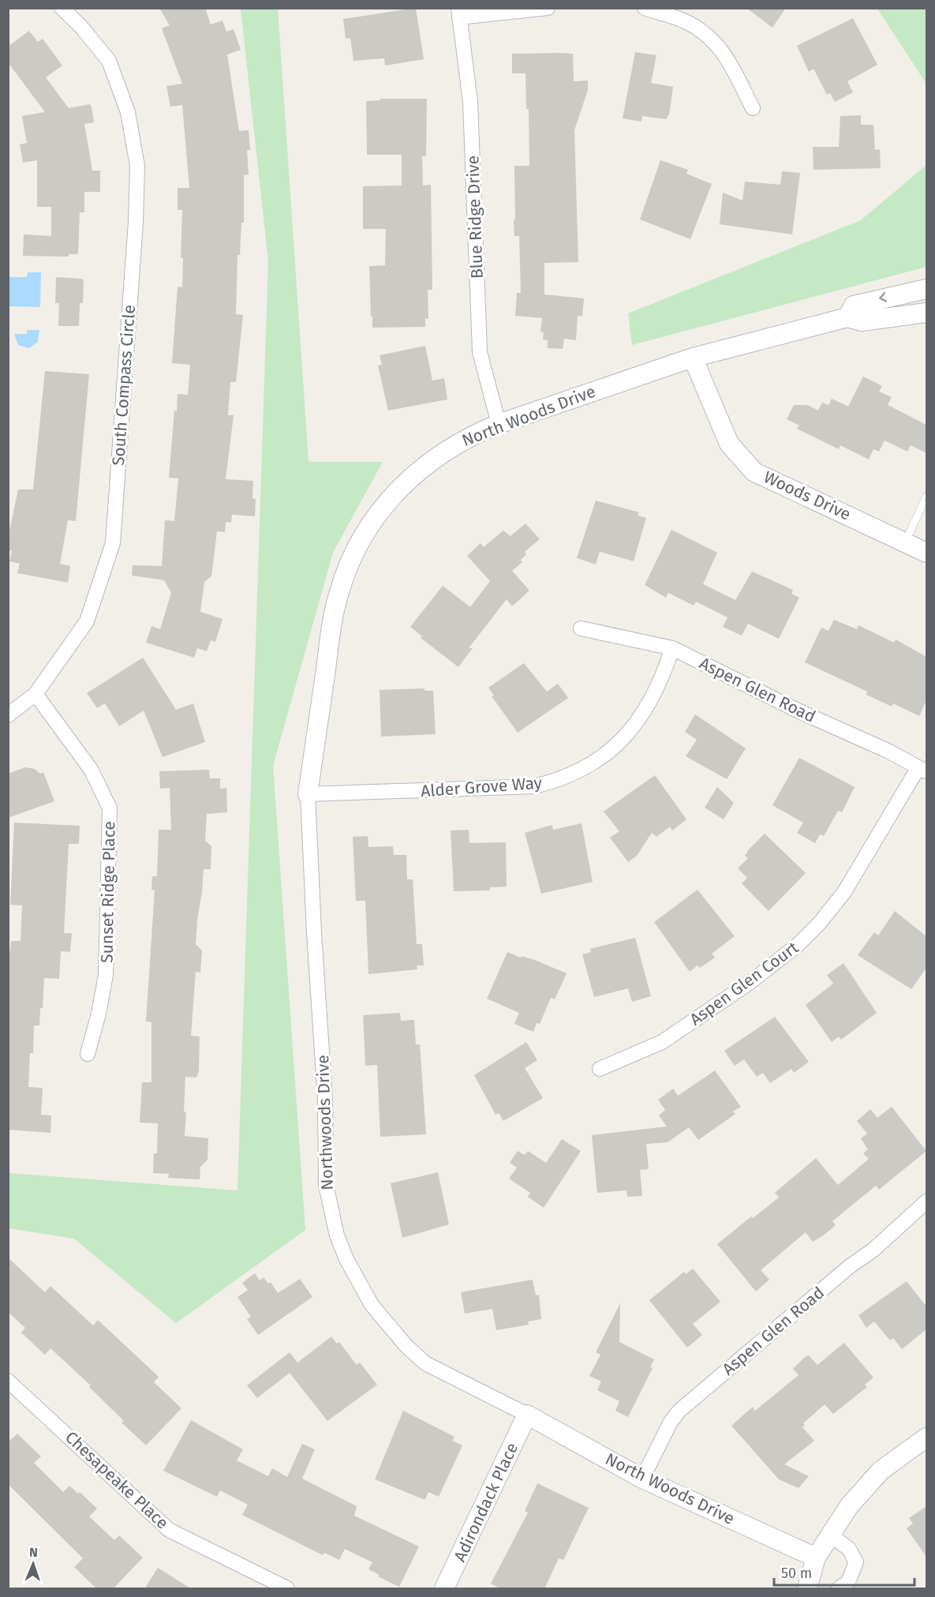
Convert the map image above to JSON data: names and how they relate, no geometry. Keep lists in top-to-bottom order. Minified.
{"streets":{"street":["Blue Ridge Drive","South Compass Circle","North Woods Drive","Woods Drive","Aspen Glen Road","Alder Grove Way","Sunset Ridge Place","Aspen Glen Court","Northwoods Drive","Chesapeake Place","Adirondack Place"]},"crossings":[["Blue Ridge Drive","North Woods Drive"],["South Compass Circle","Sunset Ridge Place"],["North Woods Drive","Woods Drive"],["North Woods Drive","Aspen Glen Road"],["North Woods Drive","Alder Grove Way"],["North Woods Drive","Northwoods Drive"],["North Woods Drive","Adirondack Place"],["Aspen Glen Road","Alder Grove Way"],["Aspen Glen Road","Aspen Glen Court"],["Alder Grove Way","Northwoods Drive"],["Northwoods Drive","Adirondack Place"]],"scale_bar":"50 m","north":"top"}
